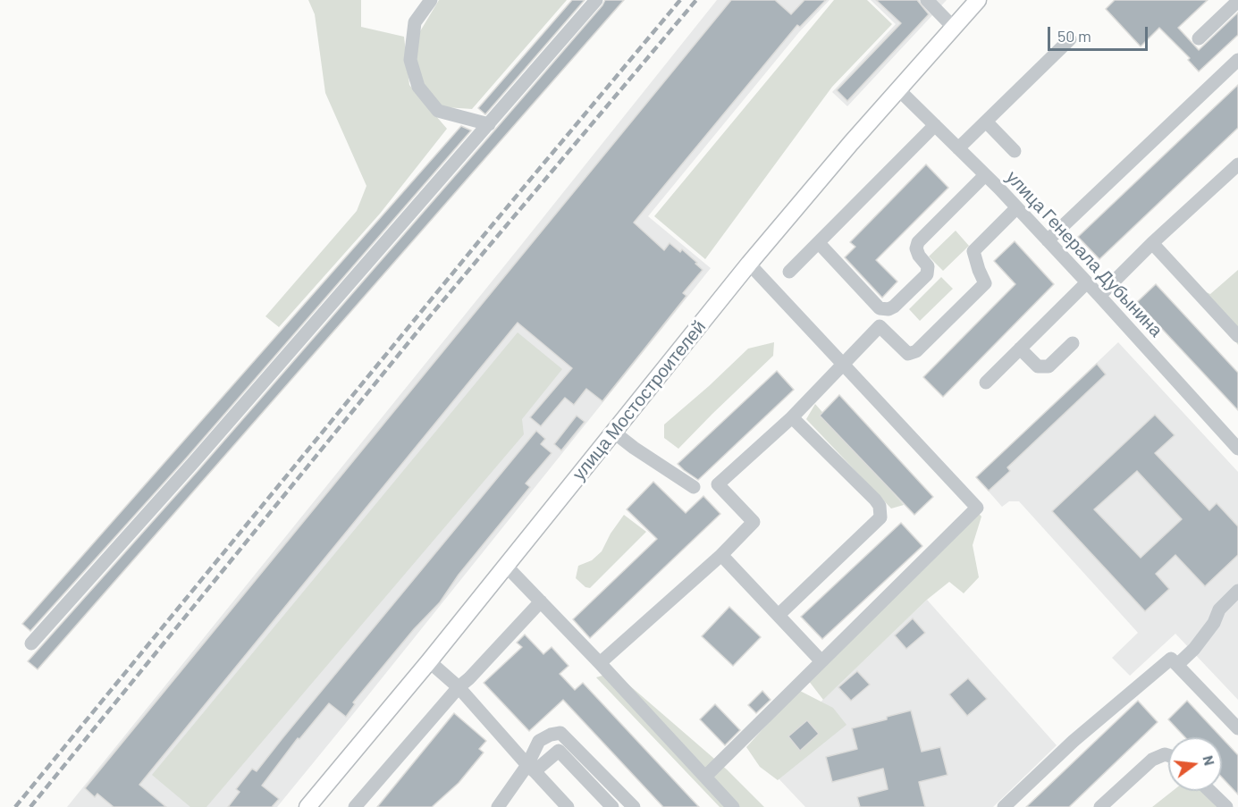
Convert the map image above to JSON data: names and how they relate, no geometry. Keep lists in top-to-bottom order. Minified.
{"streets":{"main road":["улица Мостостроителей"],"street":["улица Генерала Дубынина"]},"crossings":[["улица Генерала Дубынина","улица Мостостроителей"]],"scale_bar":"50 m","north":"right"}
